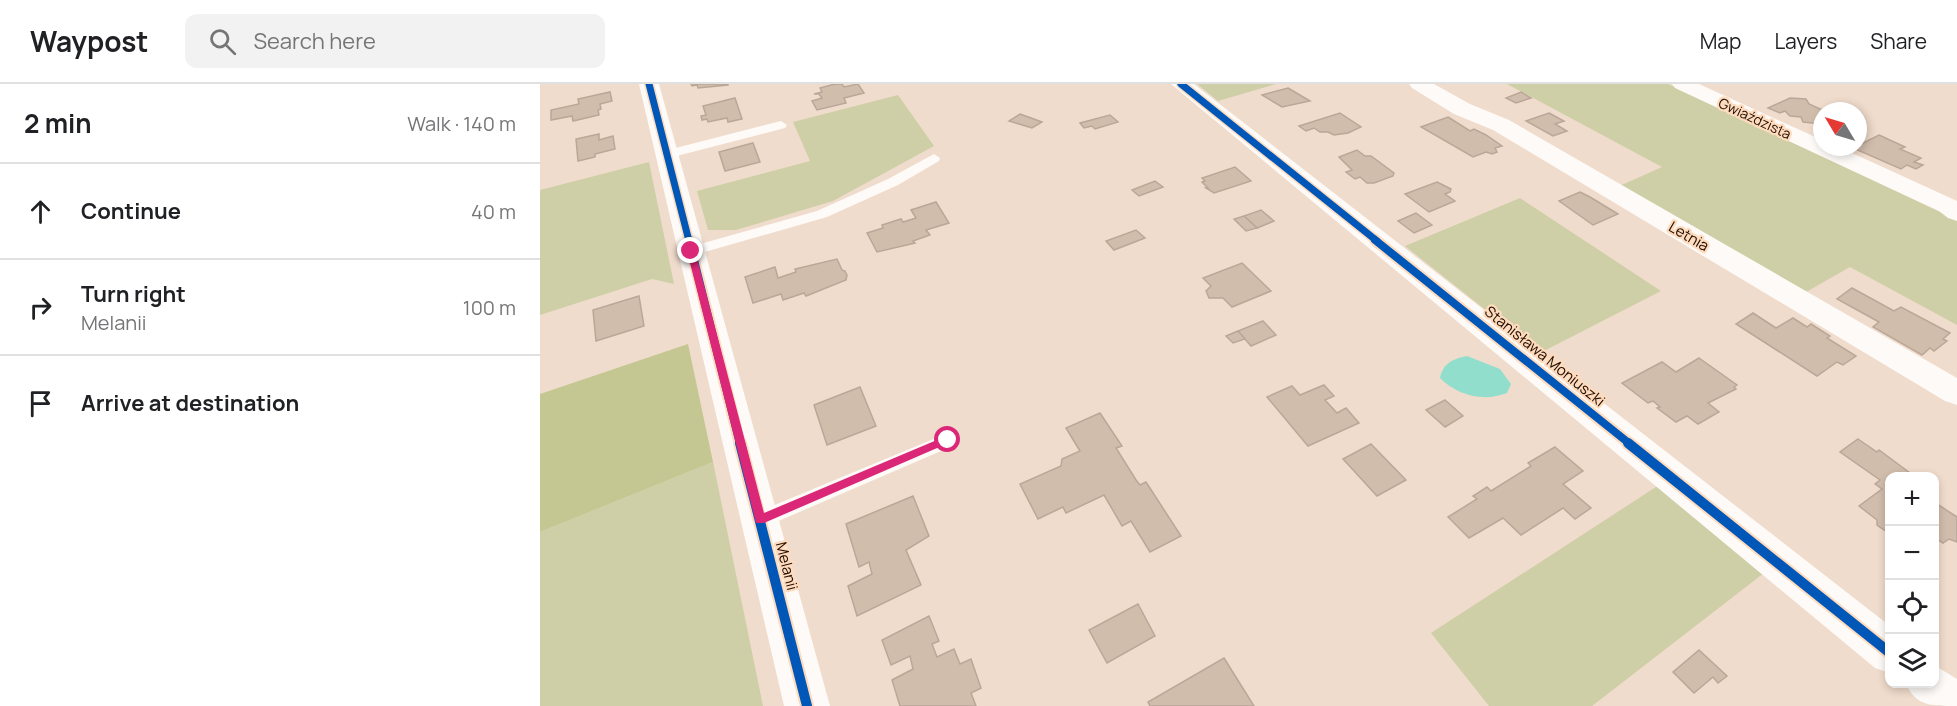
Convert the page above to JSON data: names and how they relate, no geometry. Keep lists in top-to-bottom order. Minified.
{"streets":{"street":["Gwiaździsta","Letnia","Stanisława Moniuszki","Melanii"]},"north":"top left","page":{"header":"Waypost","search":"Search here","nav":["Map","Layers","Share"],"heading":["2 min","Walk · 140 m"],"list":[["Continue","40 m"],["Turn right","Melanii","100 m"],"Arrive at destination"],"map_buttons":["+","−"]}}
